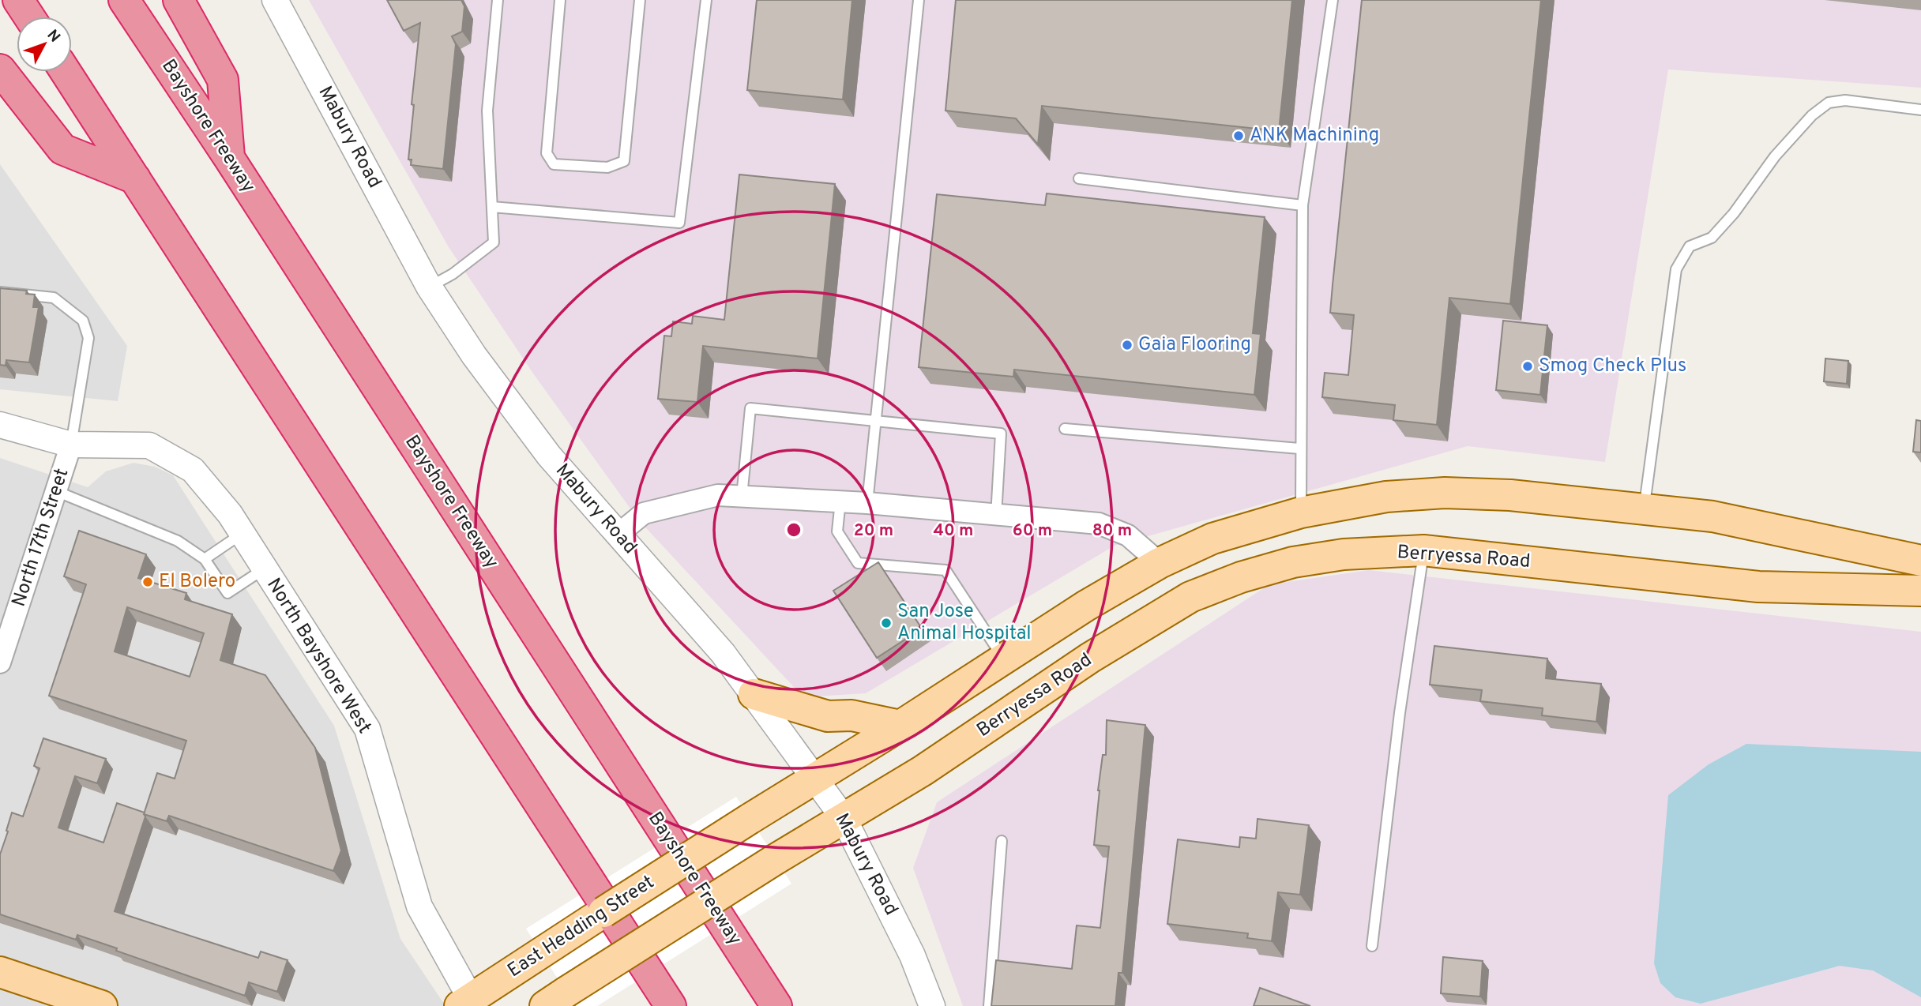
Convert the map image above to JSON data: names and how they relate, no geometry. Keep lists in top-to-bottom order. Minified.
{"streets":{"highway":["Bayshore Freeway"],"main road":["Berryessa Road","East Hedding Street"],"street":["Mabury Road","North 17th Street","North Bayshore West"]},"crossings":[["Mabury Road","Berryessa Road"],["Mabury Road","East Hedding Street"],["North 17th Street","North Bayshore West"],["North Bayshore West","East Hedding Street"]],"places":["ANK Machining","Gaia Flooring","Smog Check Plus","El Bolero","San Jose Animal Hospital"],"north":"top right","rings":["20 m","40 m","60 m","80 m"]}
